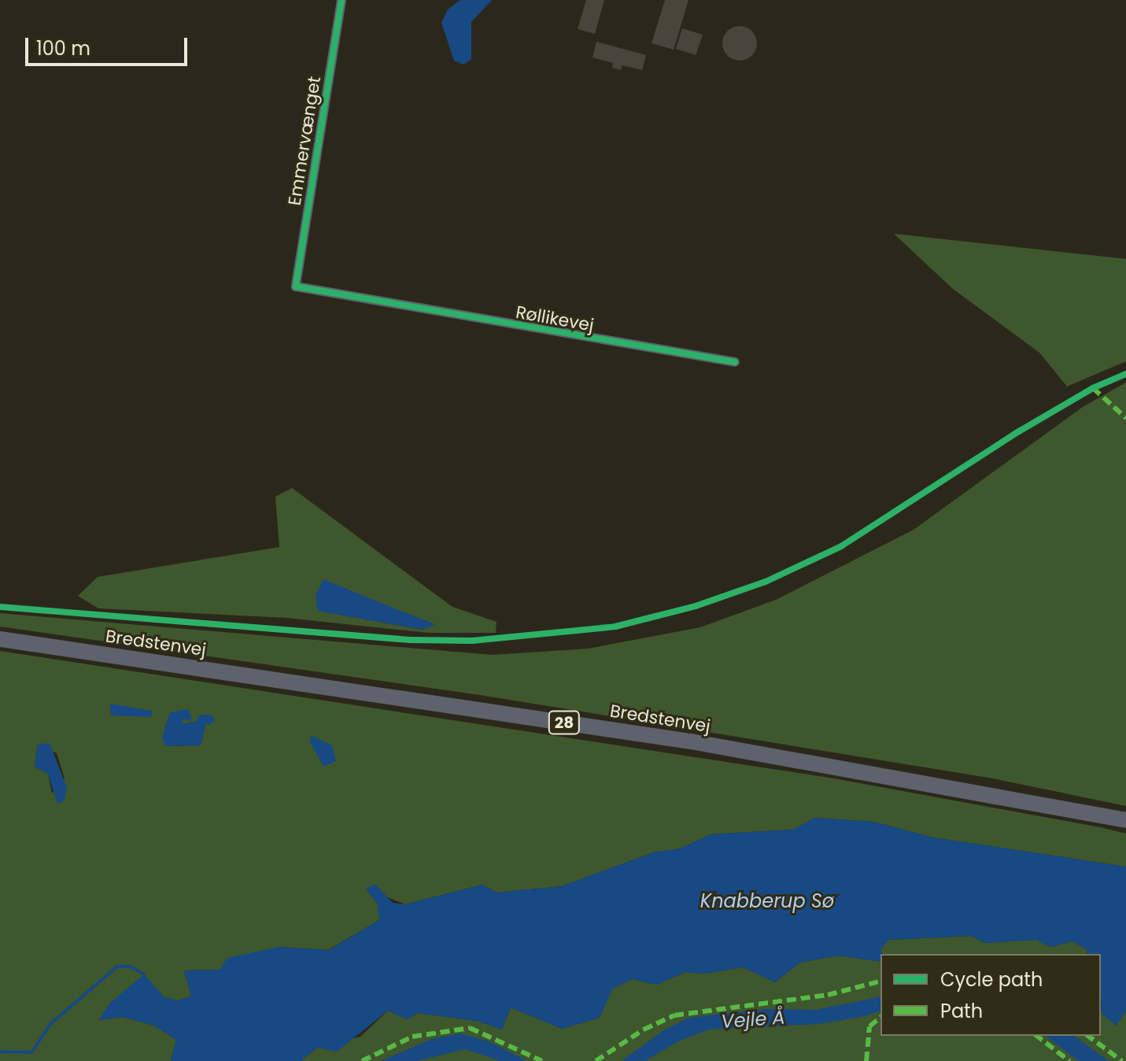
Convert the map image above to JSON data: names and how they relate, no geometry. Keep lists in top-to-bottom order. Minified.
{"streets":{"highway":["Bredstenvej","28"],"street":["Emmervænget","Røllikevej"]},"crossings":[["Emmervænget","Røllikevej"]],"water":["Knabberup Sø","Vejle Å"],"legend":["Cycle path","Path"],"scale_bar":"100 m"}
